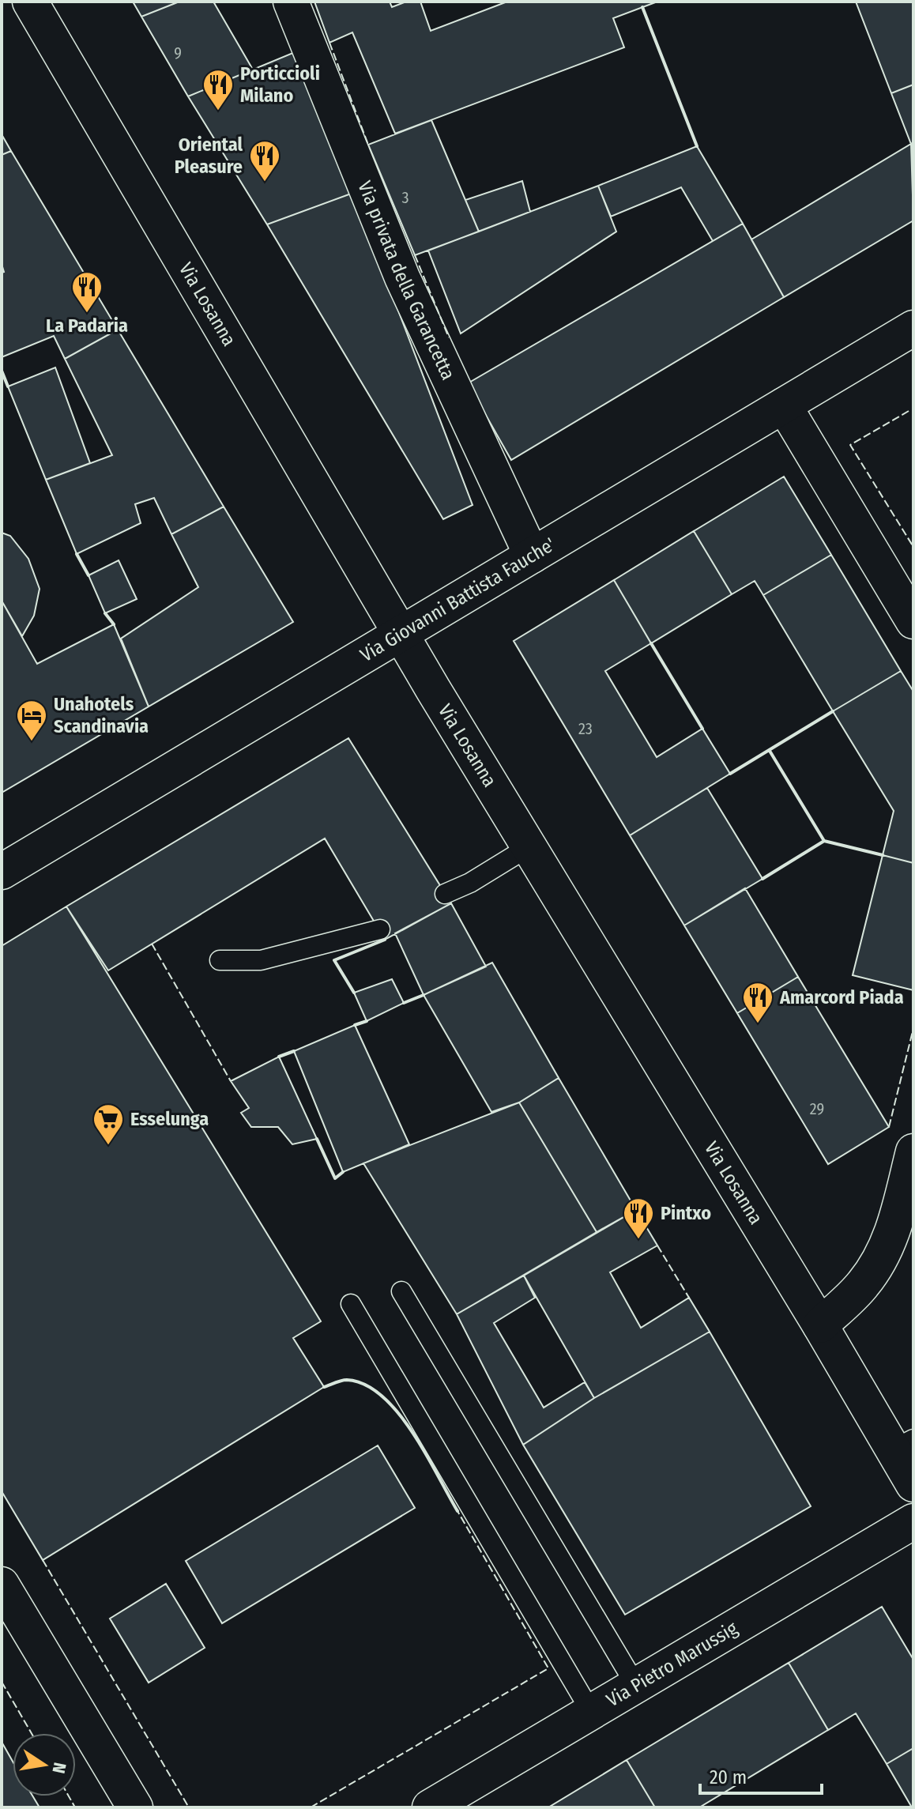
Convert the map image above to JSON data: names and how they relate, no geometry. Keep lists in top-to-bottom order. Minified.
{"streets":{"street":["Via privata della Garancetta","Via Losanna","Via Giovanni Battista Fauche'","Via Pietro Marussig"]},"crossings":[["Via privata della Garancetta","Via Giovanni Battista Fauche'"],["Via Losanna","Via Giovanni Battista Fauche'"]],"places":{"restaurant":["Porticcioli Milano","Oriental Pleasure","La Padaria","Amarcord Piada","Pintxo"],"hotel":["Unahotels Scandinavia"],"supermarket":["Esselunga"]},"house_numbers":["9","3","23","29"],"scale_bar":"20 m","north":"right"}
